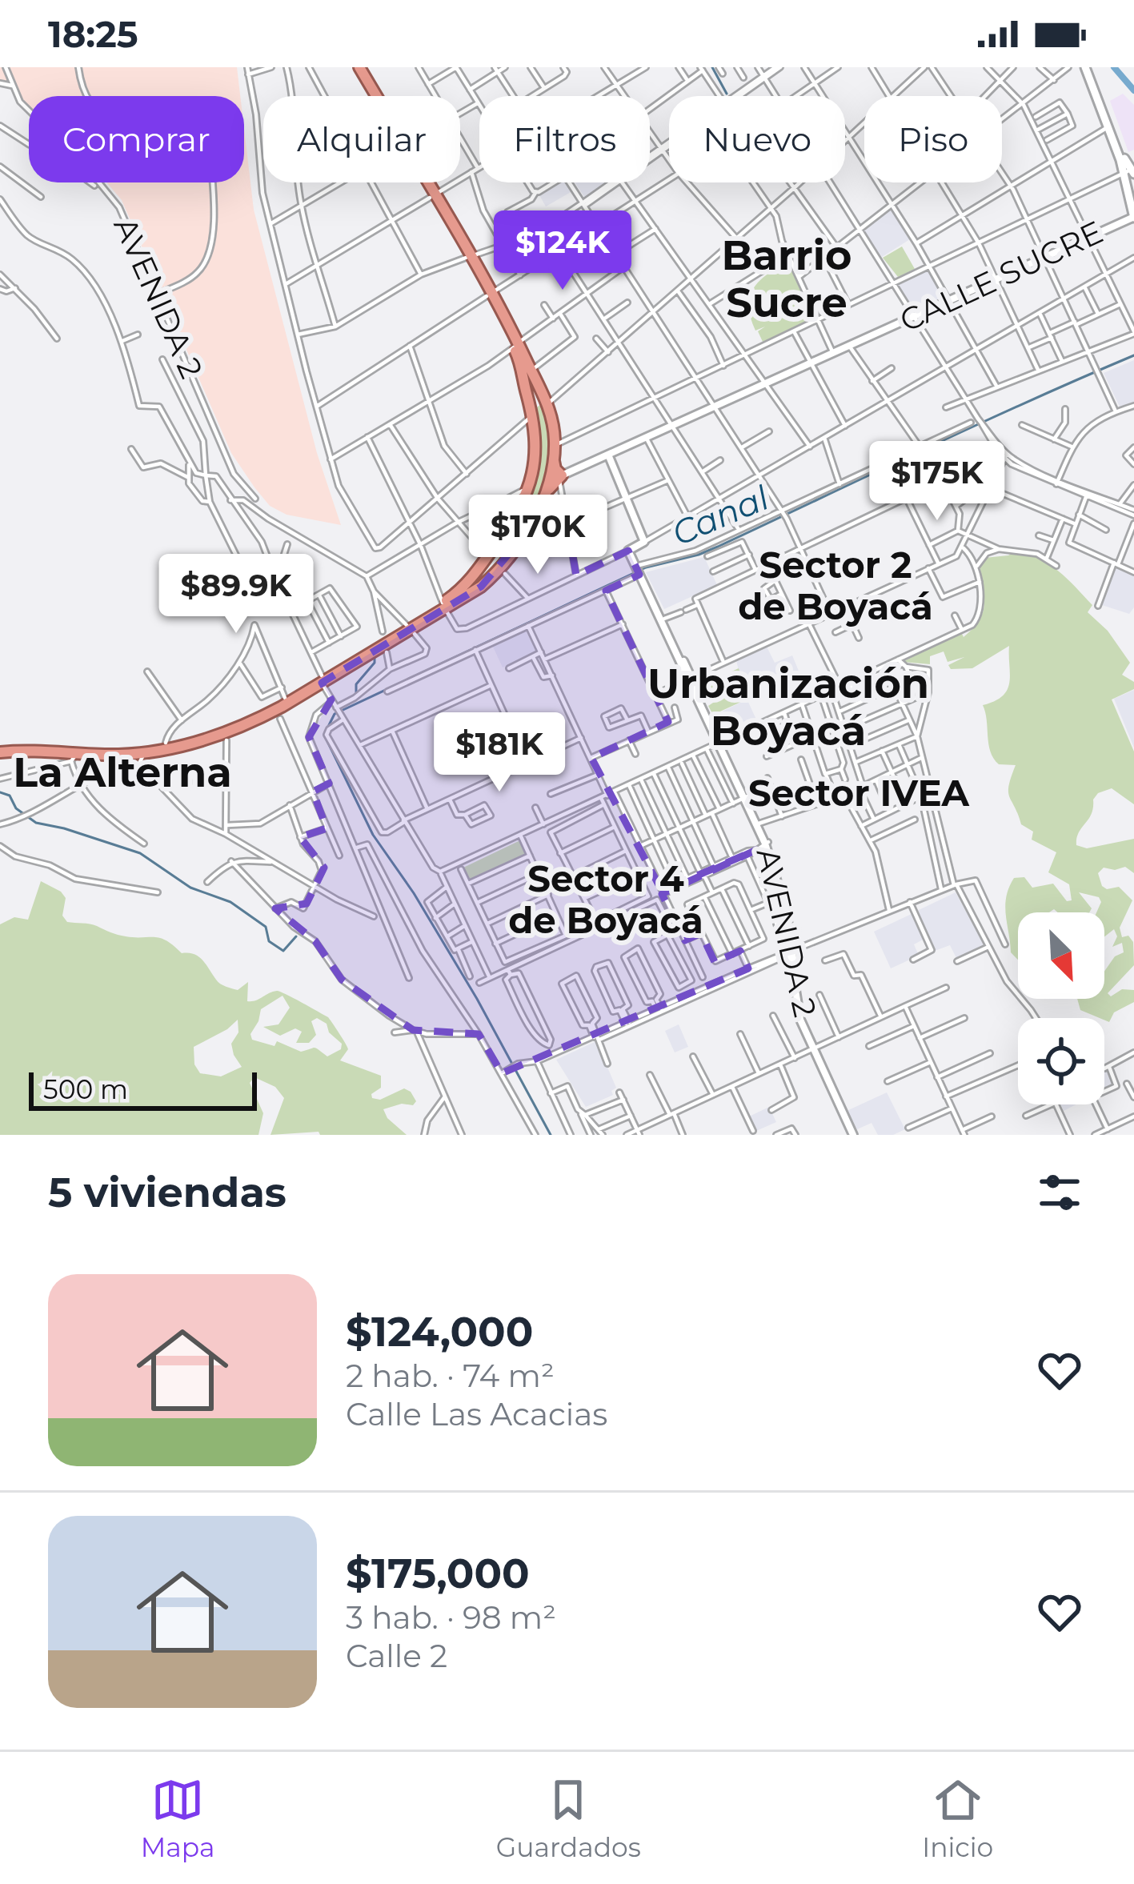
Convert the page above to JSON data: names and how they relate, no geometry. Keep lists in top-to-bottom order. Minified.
{"streets":{"street":["CALLE SUCRE","AVENIDA 2"]},"districts":["Barrio Sucre","Sector 2 de Boyacá","Urbanización Boyacá","La Alterna","Sector IVEA","Sector 4 de Boyacá"],"water":["Canal"],"scale_bar":"500 m","north":"bottom right","page":{"status":"18:25","chip":["Comprar","Alquilar","Filtros","Nuevo","Piso"],"price":["$124K","$175K","$170K","$89.9K","$181K"],"scale":"500 m","heading":"5 viviendas","list":[{"name":"$124,000","note":"2 hab. · 74 m² · Calle Las Acacias"},{"name":"$175,000","note":"3 hab. · 98 m² · Calle 2"}],"tabs":["Mapa","Guardados","Inicio"]}}
